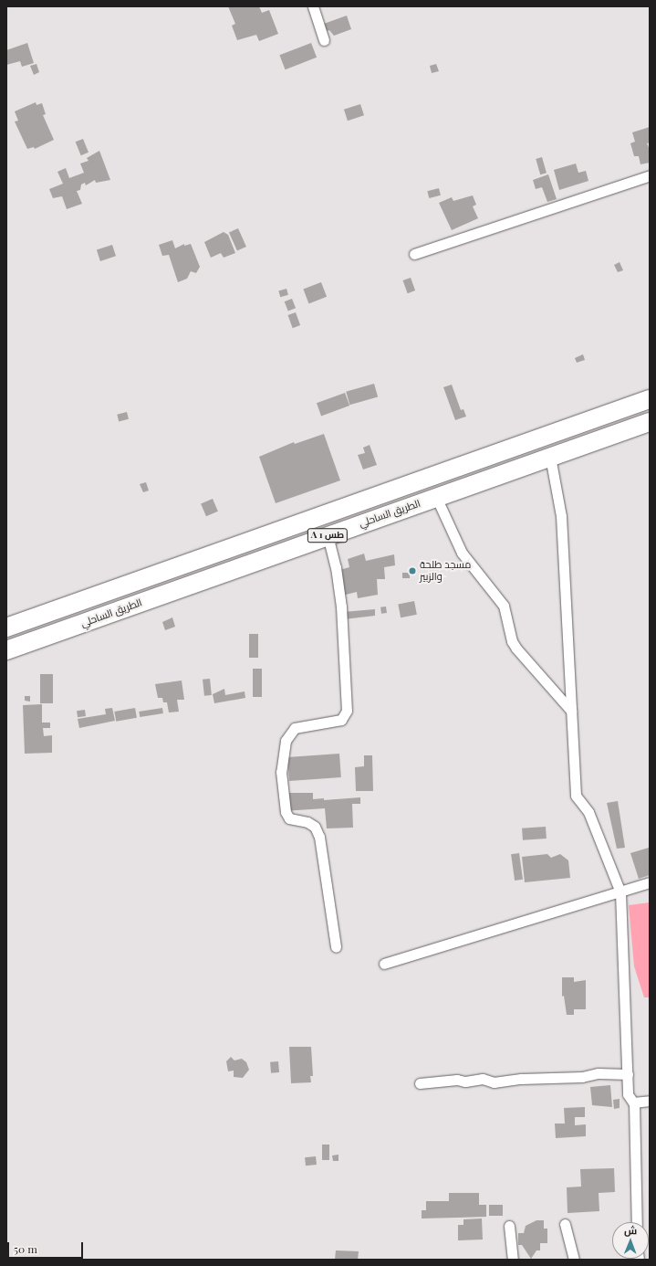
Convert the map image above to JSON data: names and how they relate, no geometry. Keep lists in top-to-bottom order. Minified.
{"streets":{"highway":["الطريق الساحلي","A 1 طس"]},"places":["مسجد طلحة والزبير"],"scale_bar":"50 m","north":"top"}
